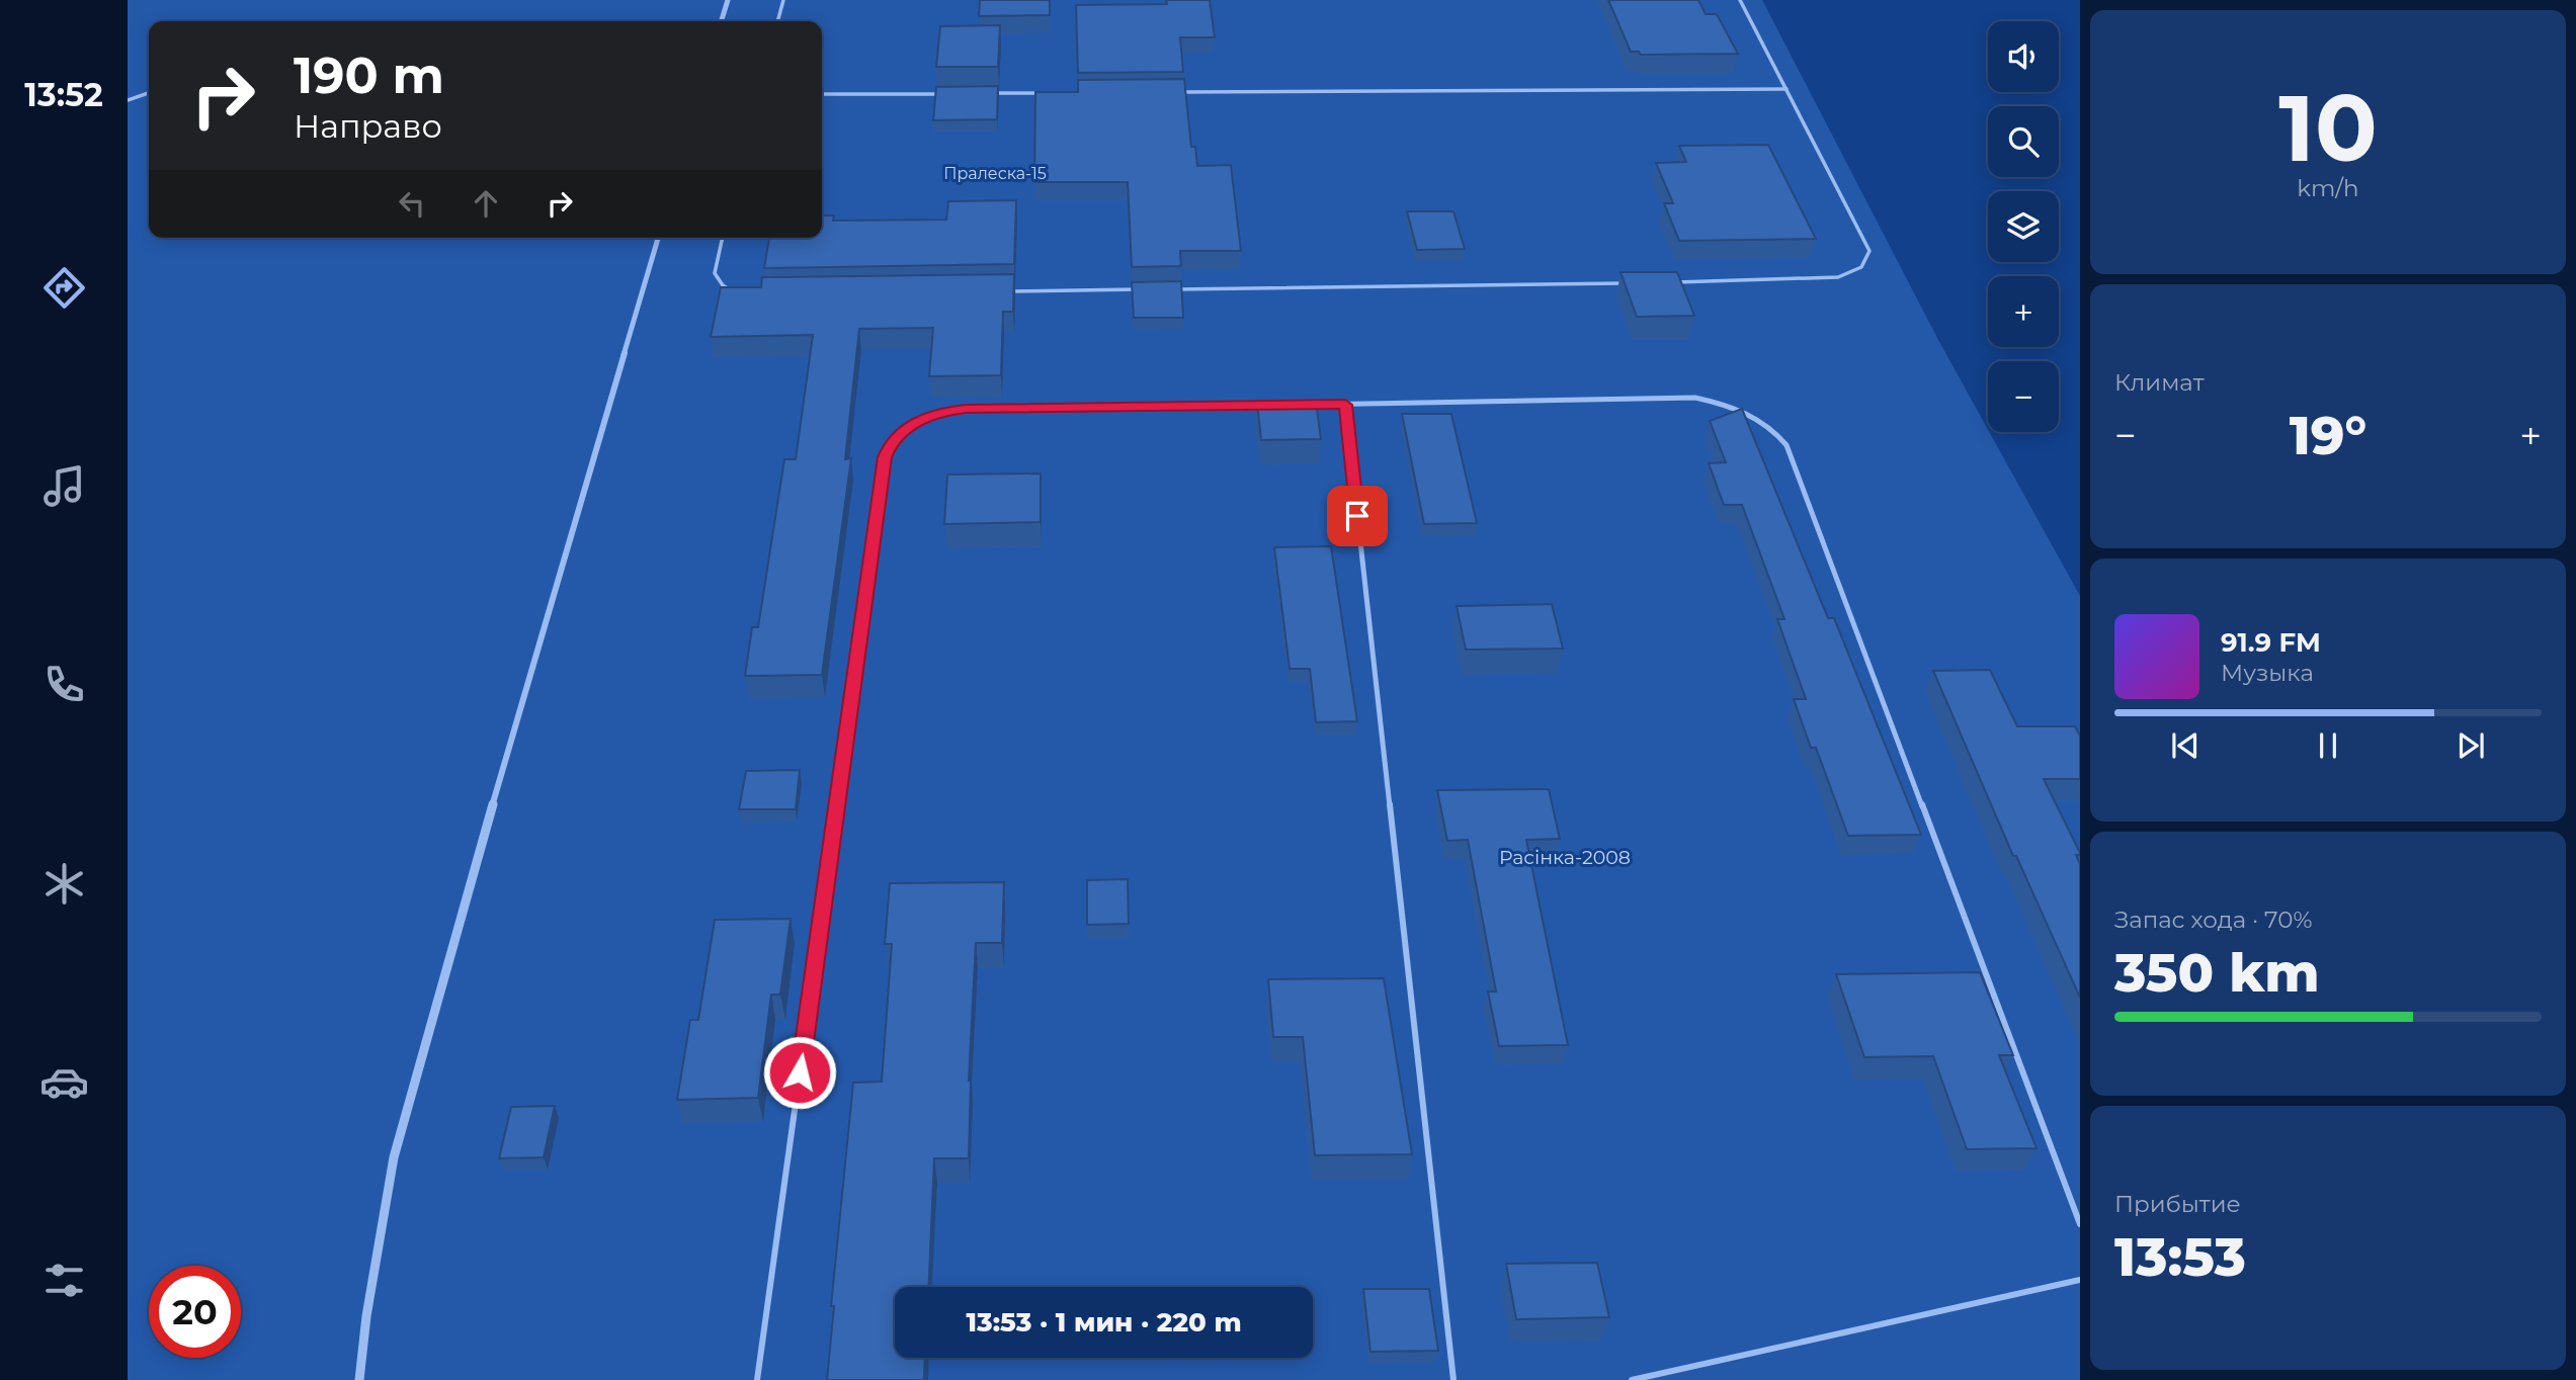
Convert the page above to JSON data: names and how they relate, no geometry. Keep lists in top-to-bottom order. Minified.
{"parks":["Пралеска-15","Расінка-2008"],"page":{"tabs":"13:52","tile":[["10","km/h"],"Климат",["Запас хода · 70%","350 km"],["Прибытие","13:53"]],"map_buttons":["+","−"],"turn":["190 m","Направо"],"heat":["−","19°","+"],"song":["91.9 FM","Музыка"],"limit":"20","trip":"13:53 · 1 мин · 220 m"}}
